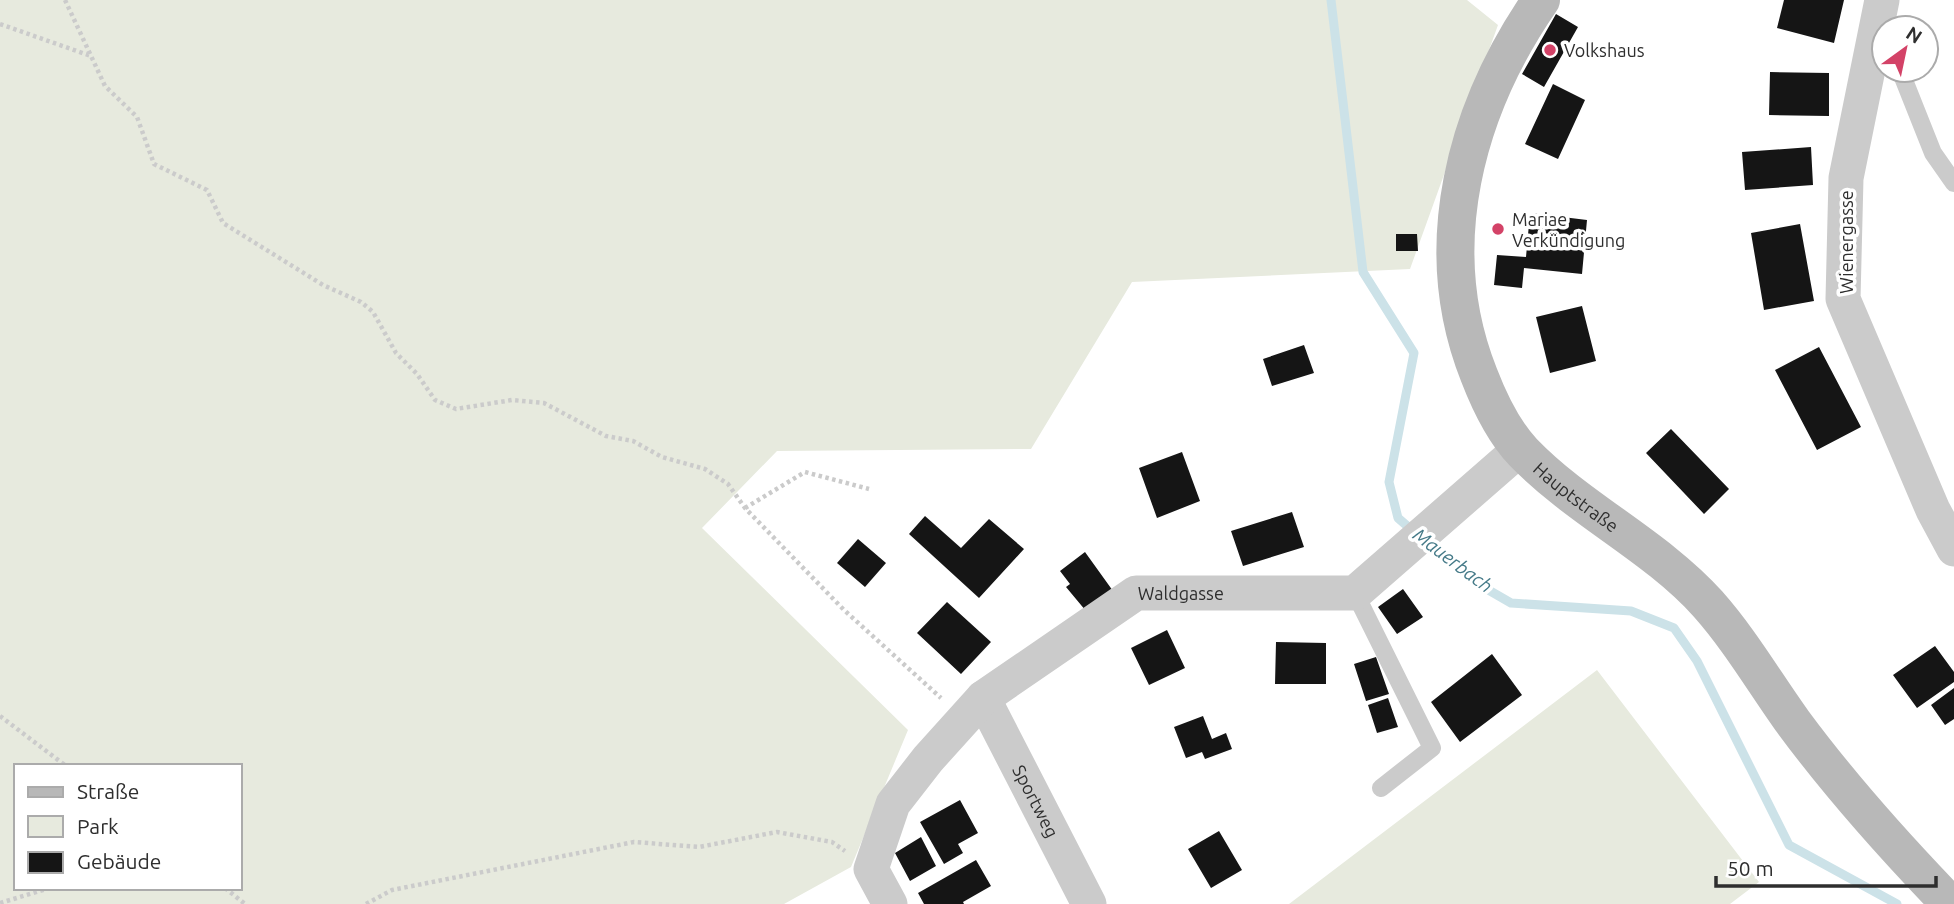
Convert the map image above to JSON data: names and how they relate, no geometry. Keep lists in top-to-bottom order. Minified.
{"streets":{"main road":["Hauptstraße"],"street":["Wienergasse","Waldgasse","Sportweg"]},"crossings":[["Waldgasse","Sportweg"]],"water":["Mauerbach"],"places":["Volkshaus","Mariae Verkündigung"],"legend":["Straße","Park","Gebäude"],"scale_bar":"50 m","north":"top right"}
